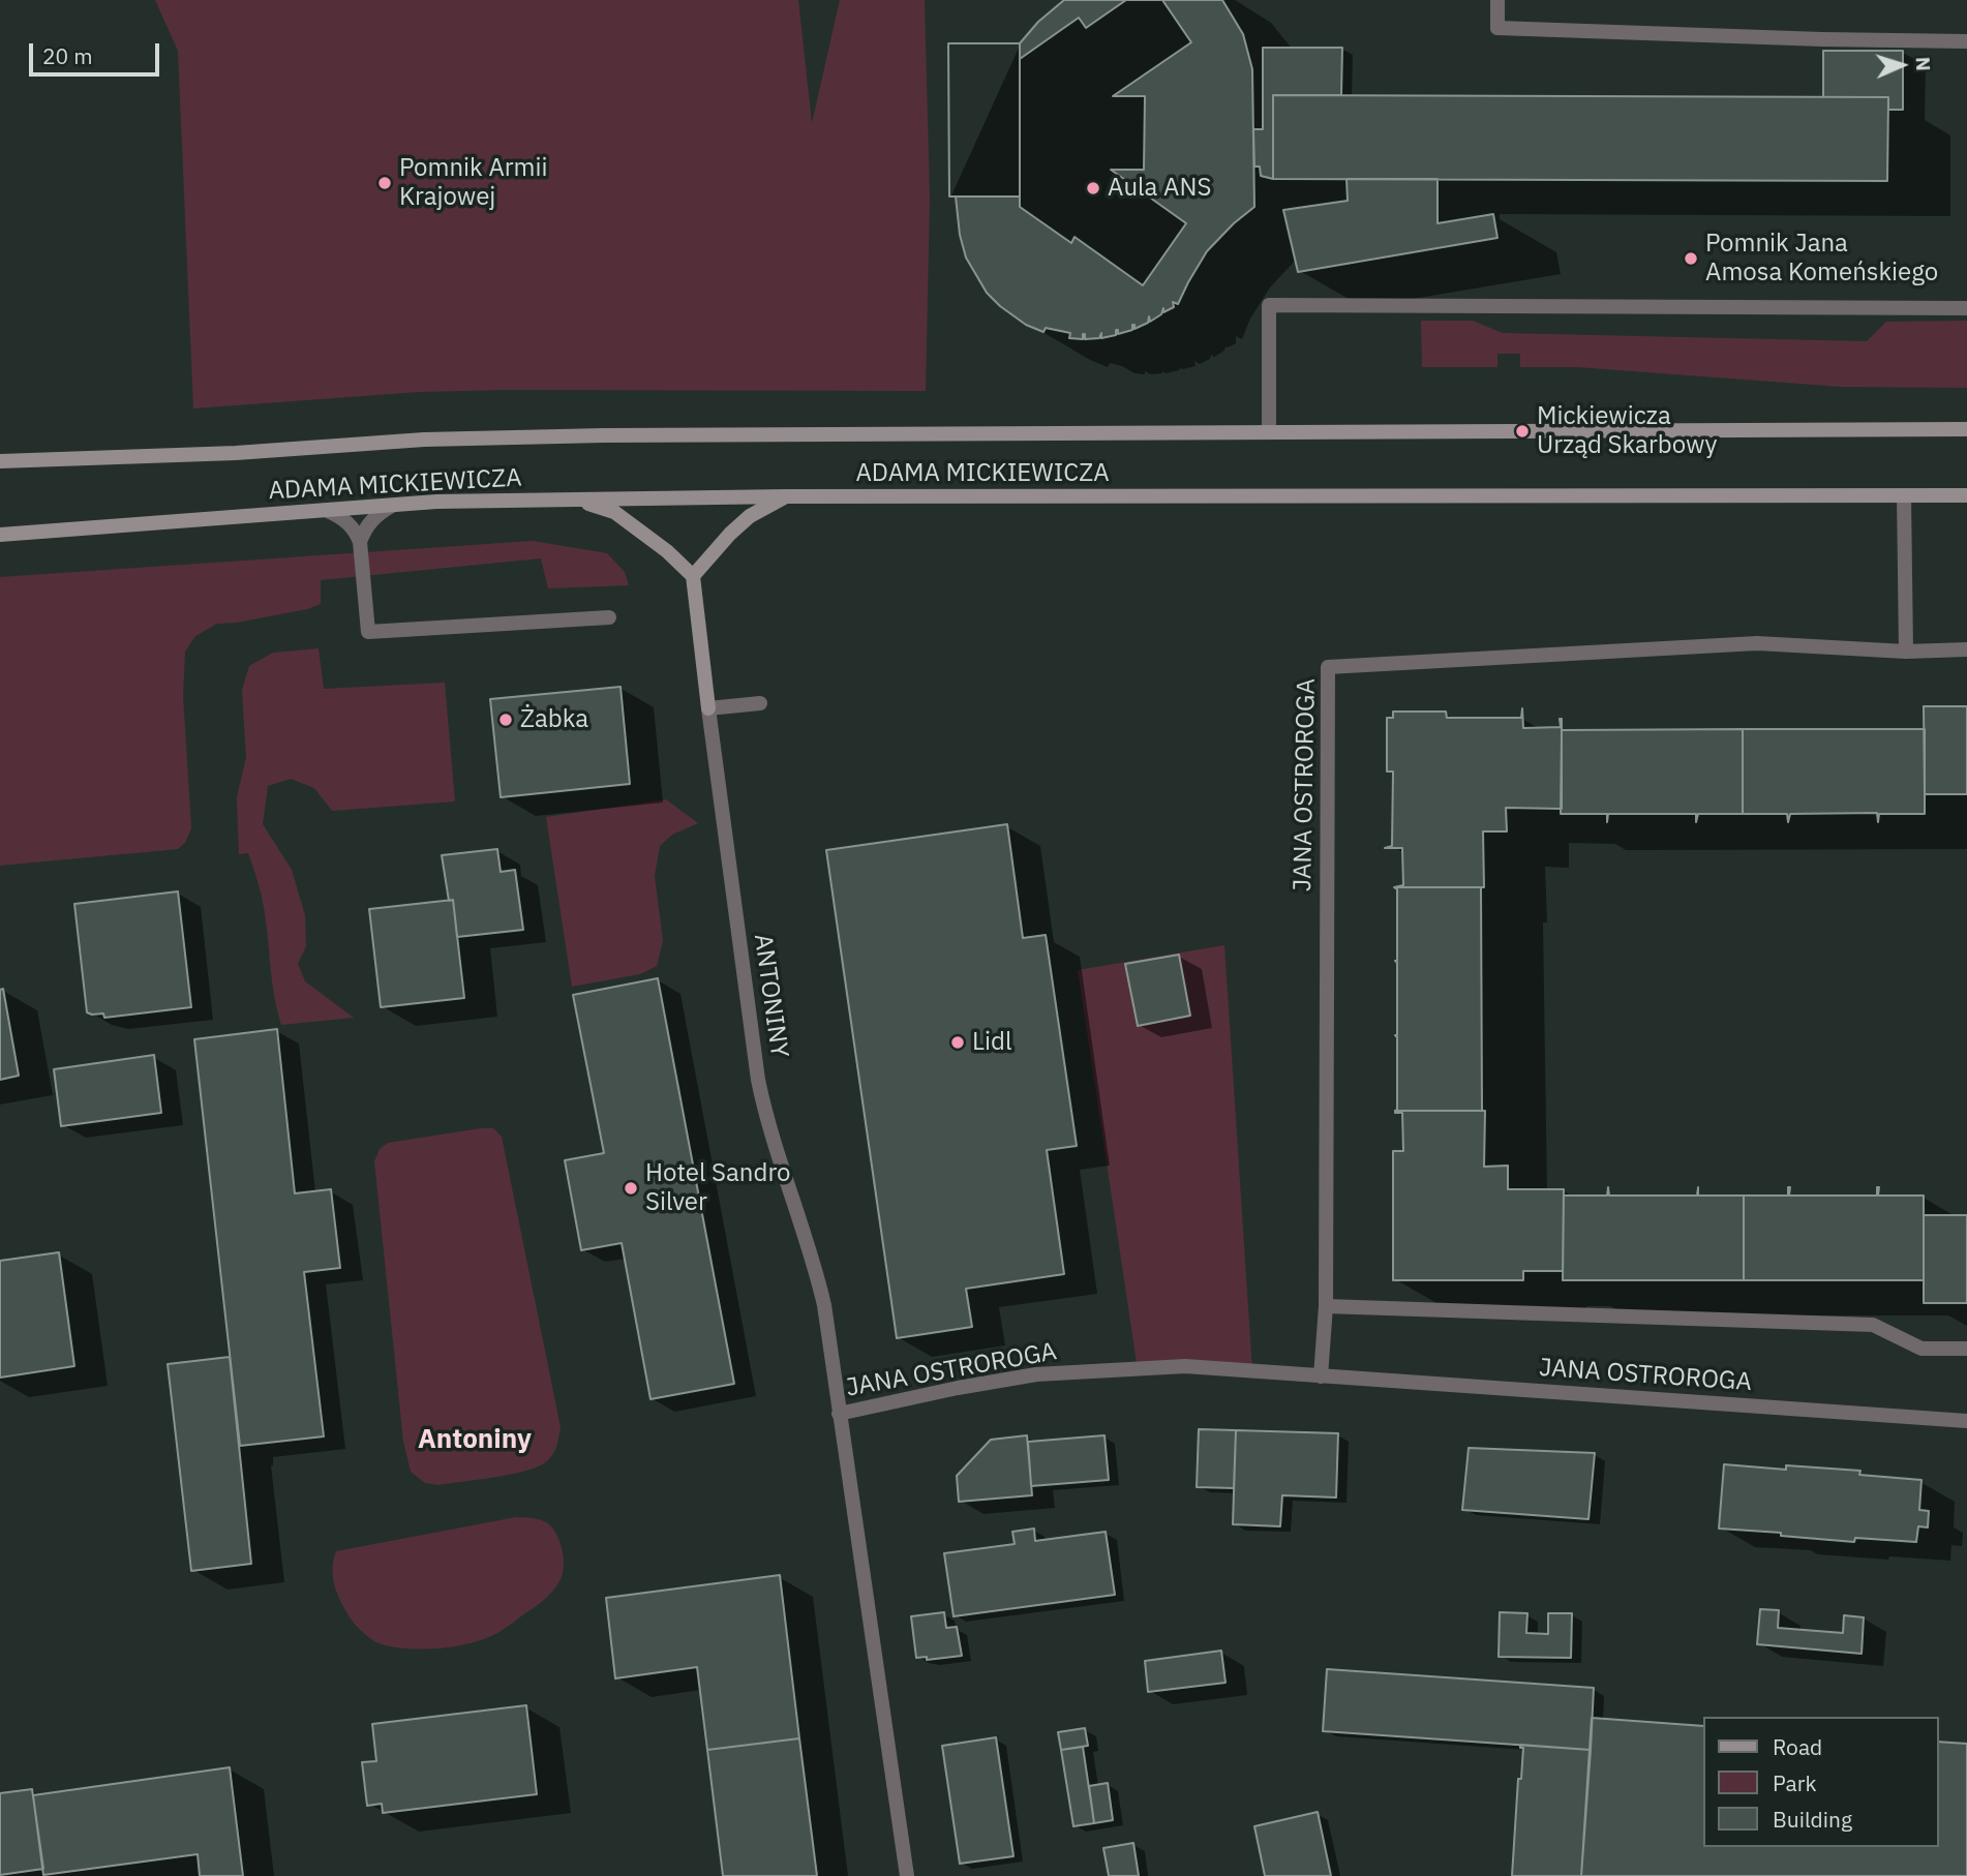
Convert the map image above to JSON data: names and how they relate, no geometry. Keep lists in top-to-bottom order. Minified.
{"streets":{"street":["ADAMA MICKIEWICZA","JANA OSTROROGA","ANTONINY"]},"crossings":[["JANA OSTROROGA","ANTONINY"]],"districts":["Antoniny"],"places":["Pomnik Armii Krajowej","Aula ANS","Pomnik Jana Amosa Komeńskiego","Mickiewicza Urząd Skarbowy","Żabka","Lidl","Hotel Sandro Silver"],"legend":["Road","Park","Building"],"scale_bar":"20 m","north":"right"}
